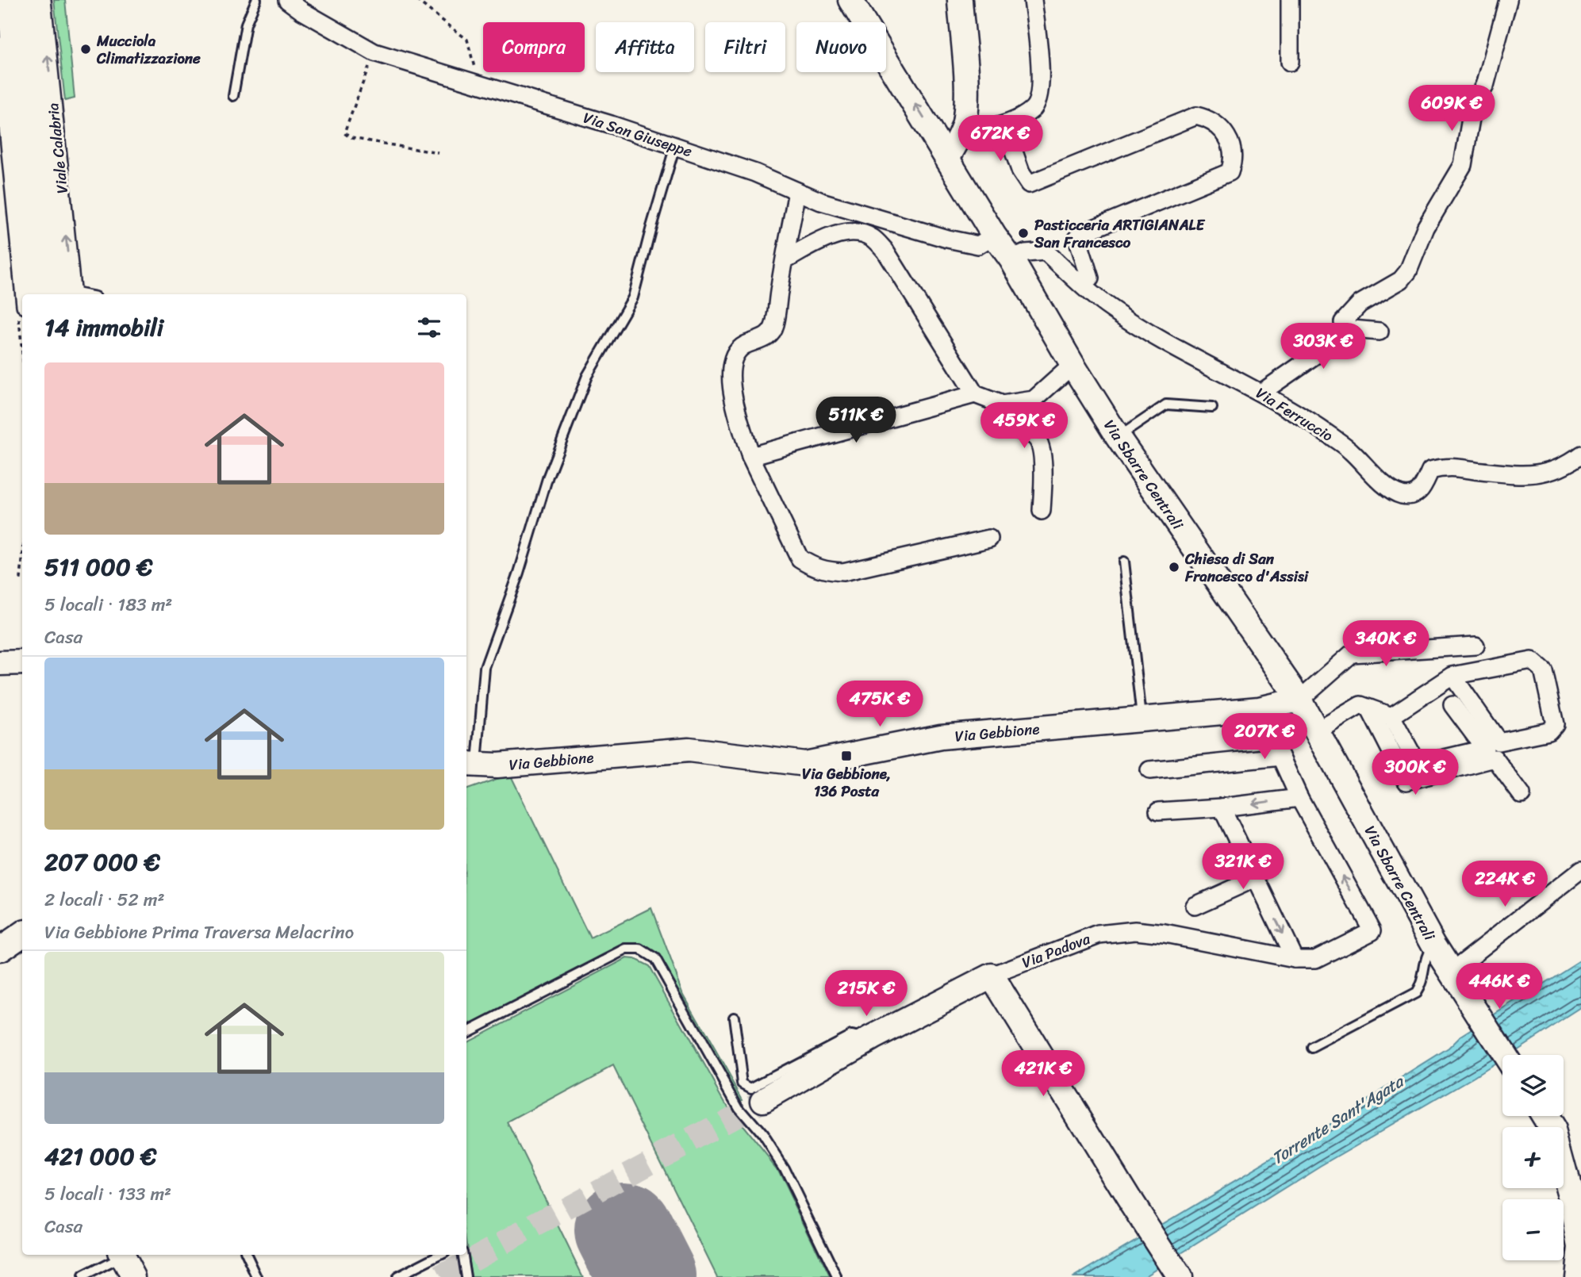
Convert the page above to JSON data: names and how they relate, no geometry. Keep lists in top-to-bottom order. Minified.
{"streets":{"street":["Via San Giuseppe","Viale Calabria","Via Ferruccio","Via Sbarre Centrali","Via Gebbione","Via Padova"]},"crossings":[["Via San Giuseppe","Via Sbarre Centrali"],["Via Ferruccio","Via Sbarre Centrali"],["Via Sbarre Centrali","Via Gebbione"]],"water":["Torrente Sant'Agata"],"places":{"other":["Mucciola Climatizzazione","Pasticceria ARTIGIANALE San Francesco","Chiesa di San Francesco d'Assisi"],"transit":["Via Gebbione, 136 Posta"]},"page":{"chip":["Compra","Affitta","Filtri","Nuovo"],"price":["609K €","672K €","303K €","511K €","459K €","340K €","475K €","207K €","300K €","321K €","224K €","446K €","215K €","421K €"],"heading":"14 immobili","list":[{"name":"511 000 €","note":"5 locali · 183 m² · Casa"},{"name":"207 000 €","note":"2 locali · 52 m² · Via Gebbione Prima Traversa Melacrino"},{"name":"421 000 €","note":"5 locali · 133 m² · Casa"}],"map_buttons":["+","−"]}}
